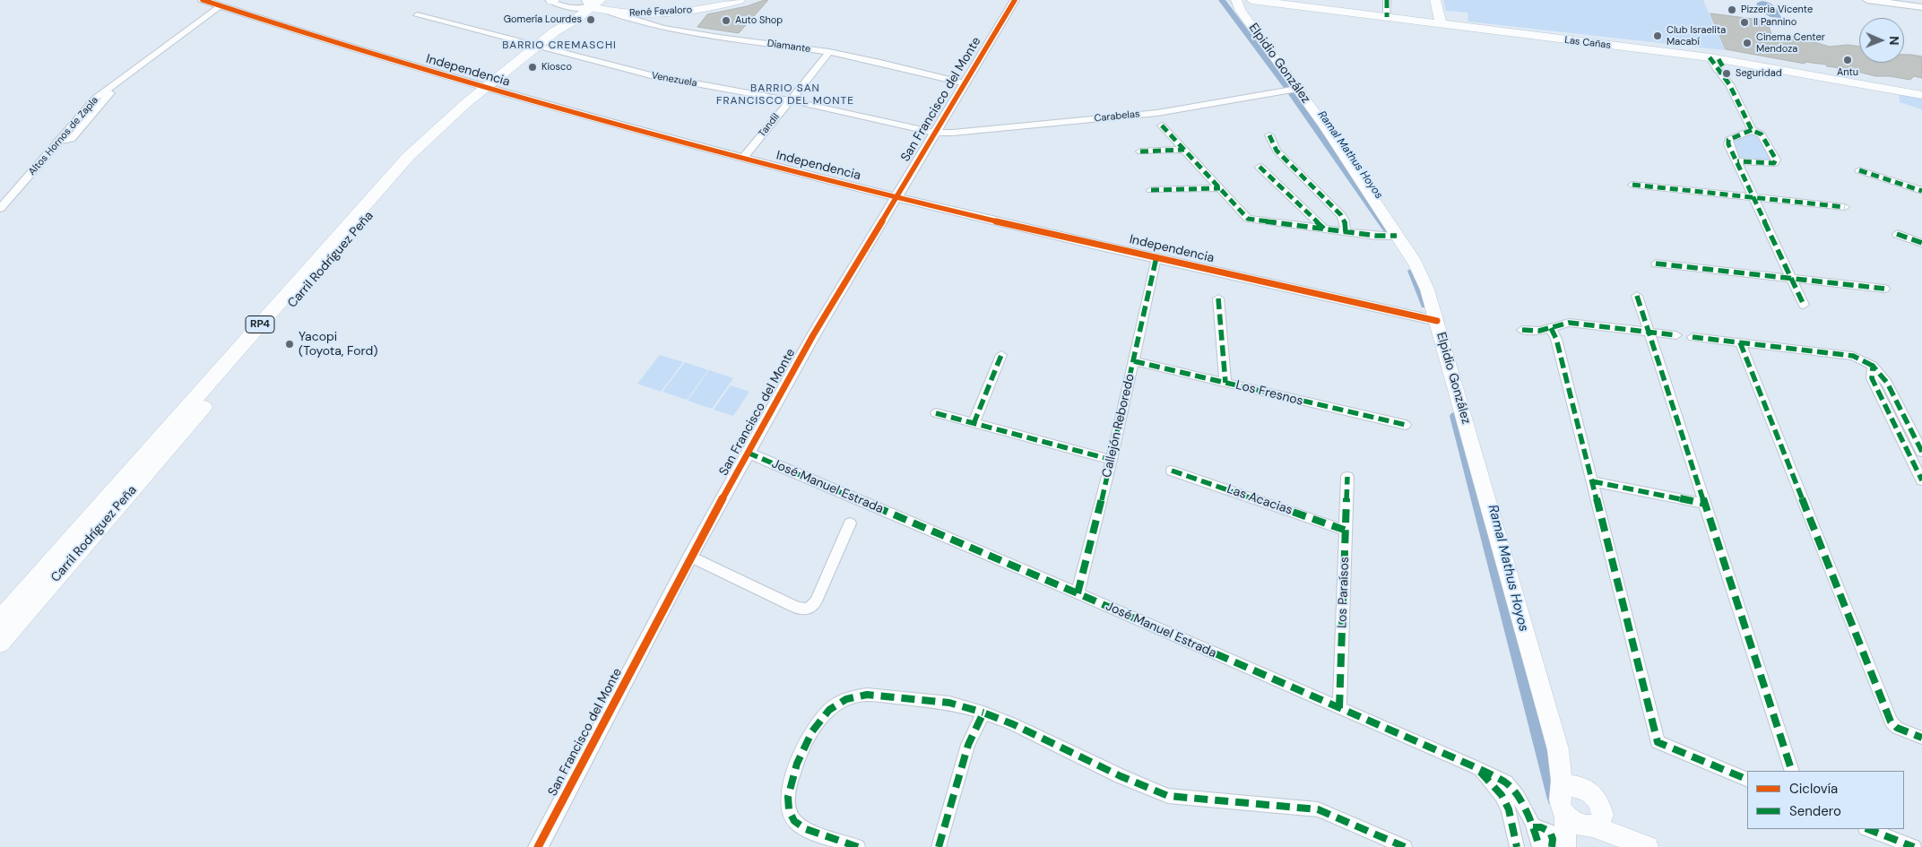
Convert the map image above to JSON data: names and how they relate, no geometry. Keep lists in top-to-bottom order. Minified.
{"streets":{"main road":["René Favaloro","Las Cañas","Elpidio González","Carril Rodríguez Peña","RP4"],"street":["Diamante","Independencia","Venezuela","San Francisco del Monte","Carabelas","Tandil","Altos Hornos de Zapla","Los Fresnos","Callejón Reboredo","José Manuel Estrada","Las Acacias","Los Paraísos"]},"crossings":[["René Favaloro","Diamante"],["René Favaloro","Carril Rodríguez Peña"],["Diamante","San Francisco del Monte"],["Diamante","Tandil"],["Elpidio González","Independencia"],["Elpidio González","Carabelas"],["Independencia","San Francisco del Monte"],["Independencia","Tandil"],["Independencia","Altos Hornos de Zapla"],["Independencia","Carril Rodríguez Peña"],["Independencia","Callejón Reboredo"],["Venezuela","San Francisco del Monte"],["Venezuela","Carabelas"],["Venezuela","Tandil"],["Venezuela","Carril Rodríguez Peña"],["San Francisco del Monte","Carabelas"],["San Francisco del Monte","José Manuel Estrada"],["Los Fresnos","Callejón Reboredo"],["Callejón Reboredo","José Manuel Estrada"],["José Manuel Estrada","Los Paraísos"],["Las Acacias","Los Paraísos"]],"districts":["BARRIO CREMASCHI","BARRIO SAN FRANCISCO DEL MONTE"],"water":["Ramal Mathus Hoyos"],"places":["Pizzeria Vicente","Gomería Lourdes","Auto Shop","Il Pannino","Club Israelita Macabí","Cinema Center Mendoza","Antu","Kiosco","Seguridad","Yacopi (Toyota, Ford)"],"legend":["Ciclovía","Sendero"],"north":"right"}
